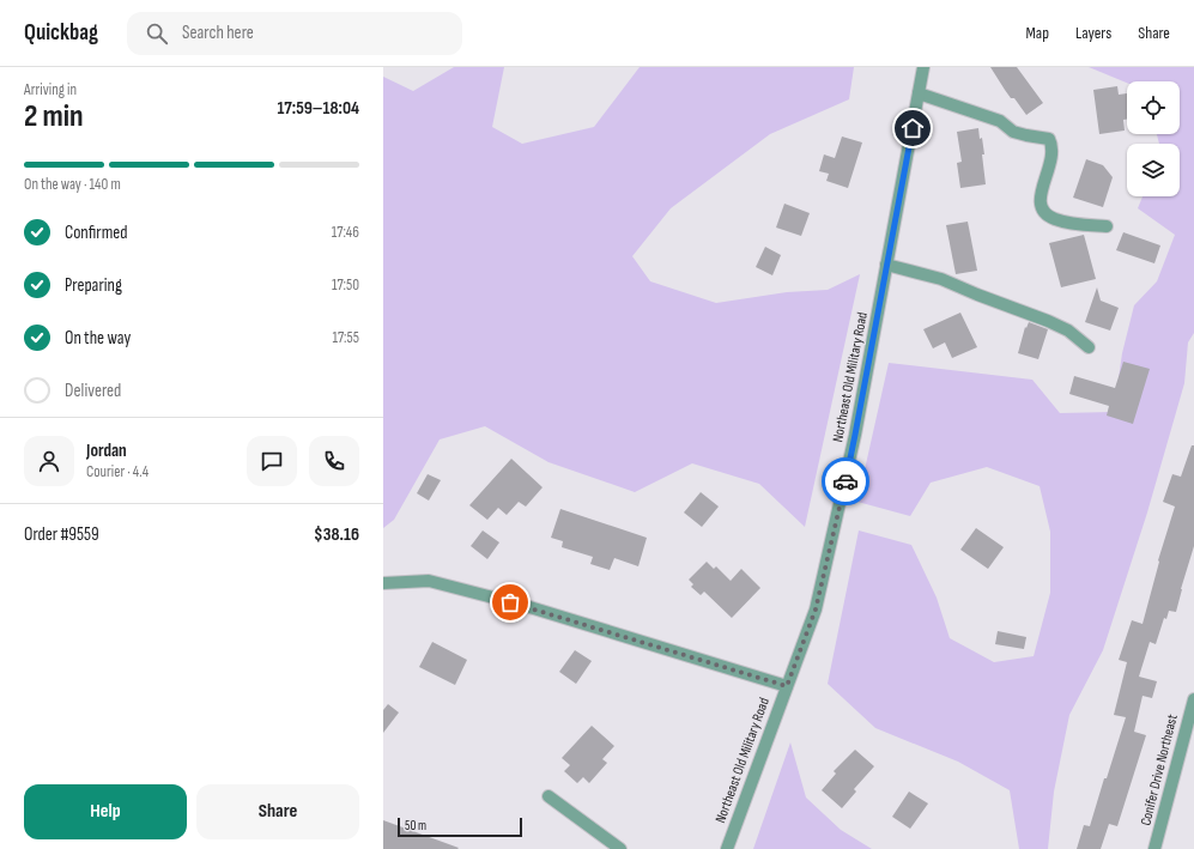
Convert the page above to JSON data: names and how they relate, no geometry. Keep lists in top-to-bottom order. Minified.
{"streets":{"street":["Northeast Old Military Road","Conifer Drive Northeast"]},"scale_bar":"50 m","page":{"header":"Quickbag","search":"Search here","nav":["Map","Layers","Share"],"heading":["2 min","Arriving in","17:59–18:04"],"panel":["Jordan","Courier · 4.4","Order #9559","$38.16"],"bar":"On the way · 140 m","list":[["Confirmed","17:46"],["Preparing","17:50"],["On the way","17:55"],"Delivered"],"buttons":["Help","Share"],"scale":"50 m"}}
